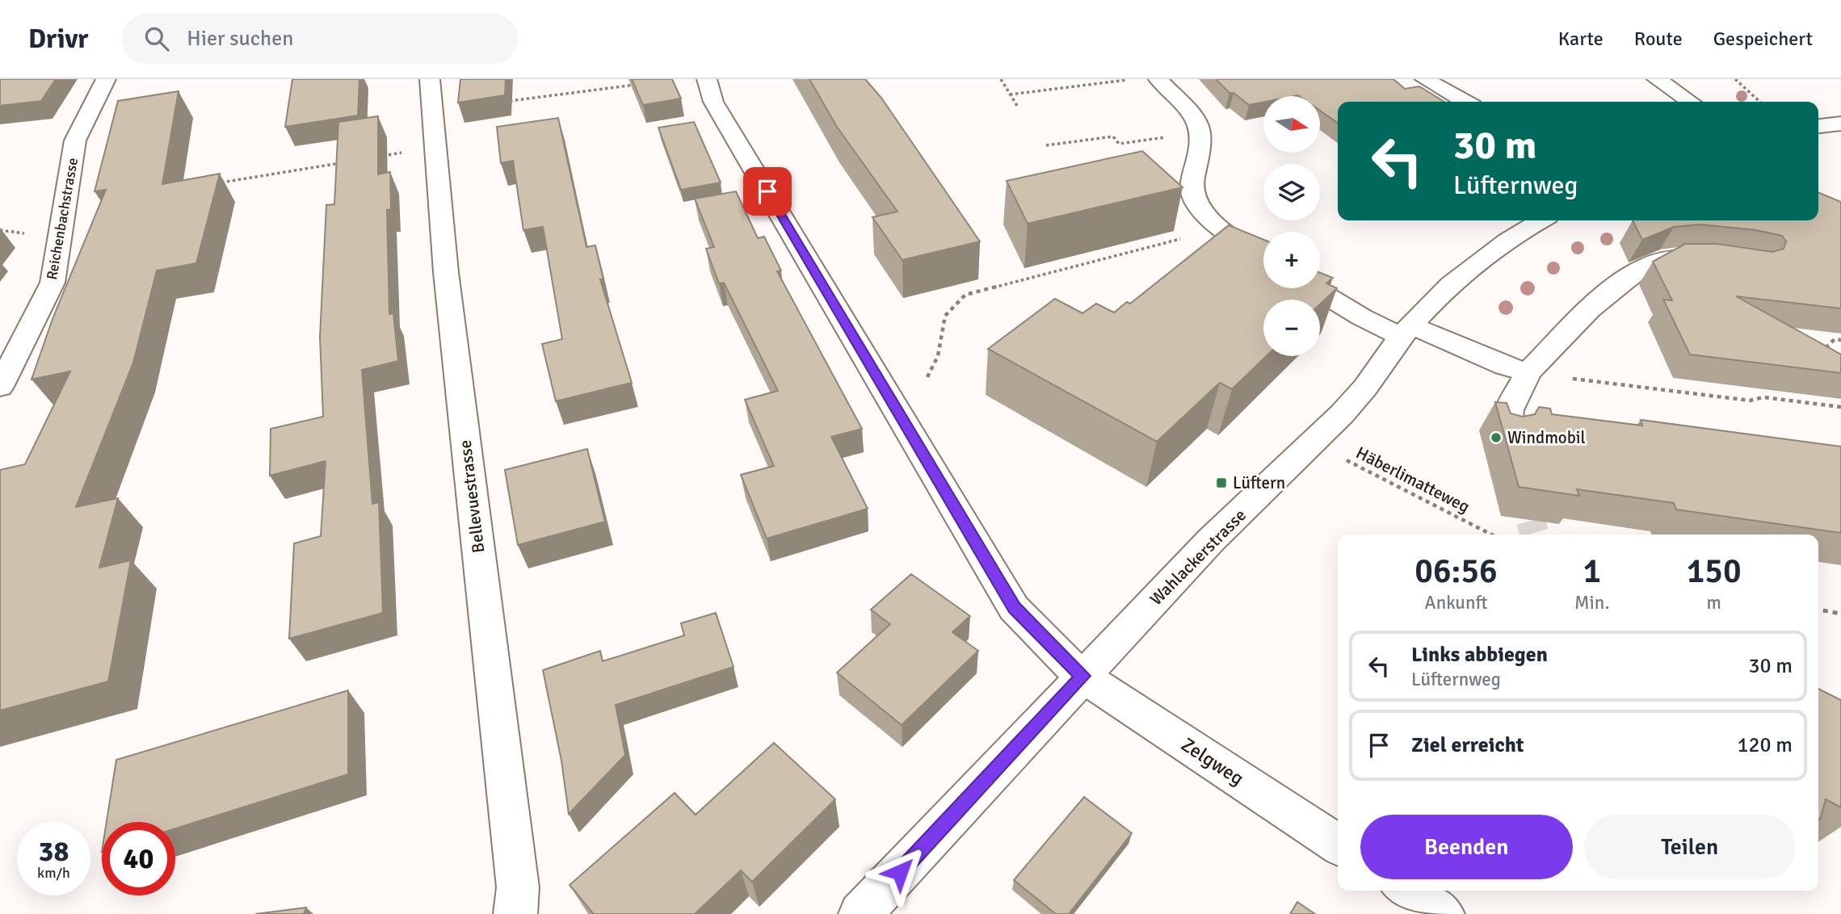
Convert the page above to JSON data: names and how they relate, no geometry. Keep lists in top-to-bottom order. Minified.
{"streets":{"street":["Reichenbachstrasse","Bellevuestrasse","Wahlackerstrasse","Zelgweg"],"path":["Häberlimatteweg"]},"crossings":[["Häberlimatteweg","Wahlackerstrasse"],["Wahlackerstrasse","Zelgweg"]],"places":{"other":["Windmobil"],"transit":["Lüftern"]},"north":"right","page":{"header":"Drivr","search":"Hier suchen","nav":["Karte","Route","Gespeichert"],"map_buttons":["+","−"],"turn":["30 m","Lüfternweg"],"eta":["06:56","Ankunft","1","Min.","150","m"],"list":[{"name":"Links abbiegen","note":"Lüfternweg","value":"30 m"},{"name":"Ziel erreicht","value":"120 m"}],"buttons":["Beenden","Teilen"],"speed":"38 km/h","limit":"40"}}
